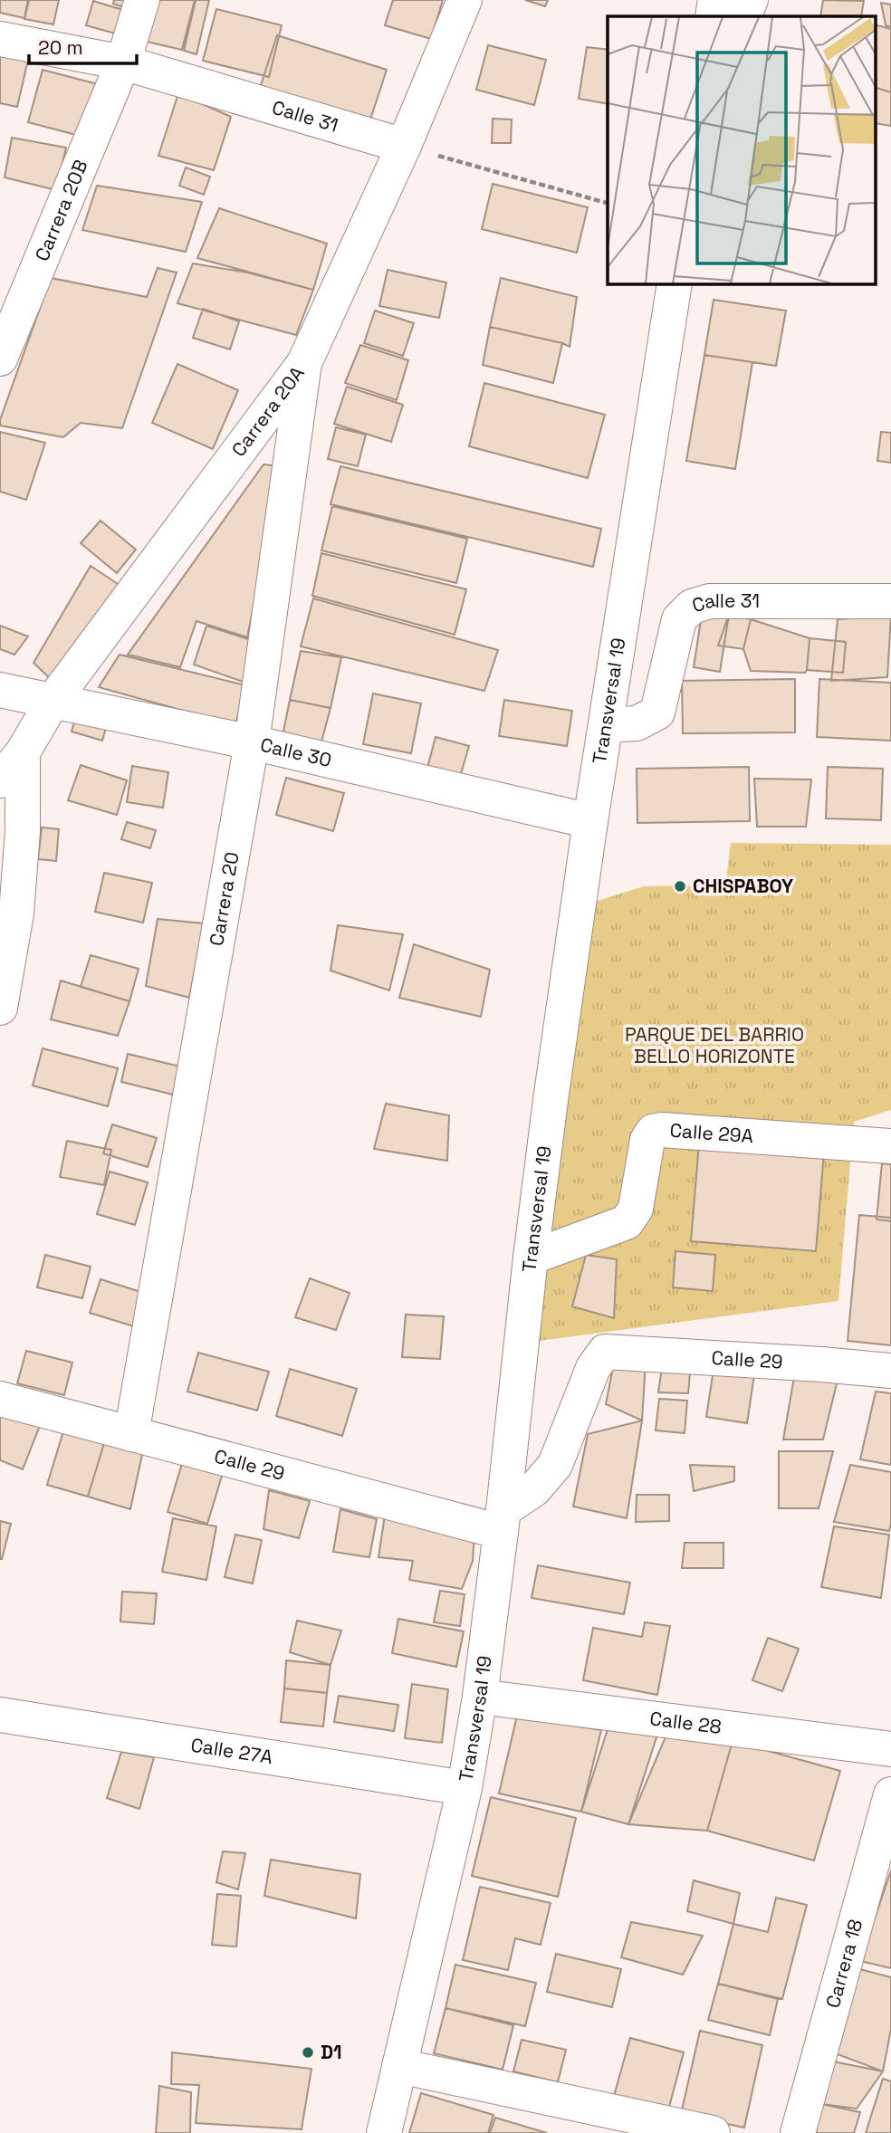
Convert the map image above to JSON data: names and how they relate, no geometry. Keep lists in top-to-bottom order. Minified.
{"streets":{"street":["Calle 31","Carrera 20B","Carrera 20A","Transversal 19","Calle 30","Carrera 20","Calle 29A","Calle 29","Calle 28","Calle 27A","Carrera 18"]},"crossings":[["Calle 31","Carrera 20B"],["Calle 31","Carrera 20A"],["Calle 31","Transversal 19"],["Carrera 20A","Calle 30"],["Carrera 20A","Carrera 20"],["Transversal 19","Calle 30"],["Transversal 19","Calle 29A"],["Transversal 19","Calle 29"],["Transversal 19","Calle 28"],["Transversal 19","Calle 27A"],["Calle 30","Carrera 20"],["Carrera 20","Calle 29"]],"parks":["PARQUE DEL BARRIO BELLO HORIZONTE"],"places":["CHISPABOY","D1"],"scale_bar":"20 m"}
